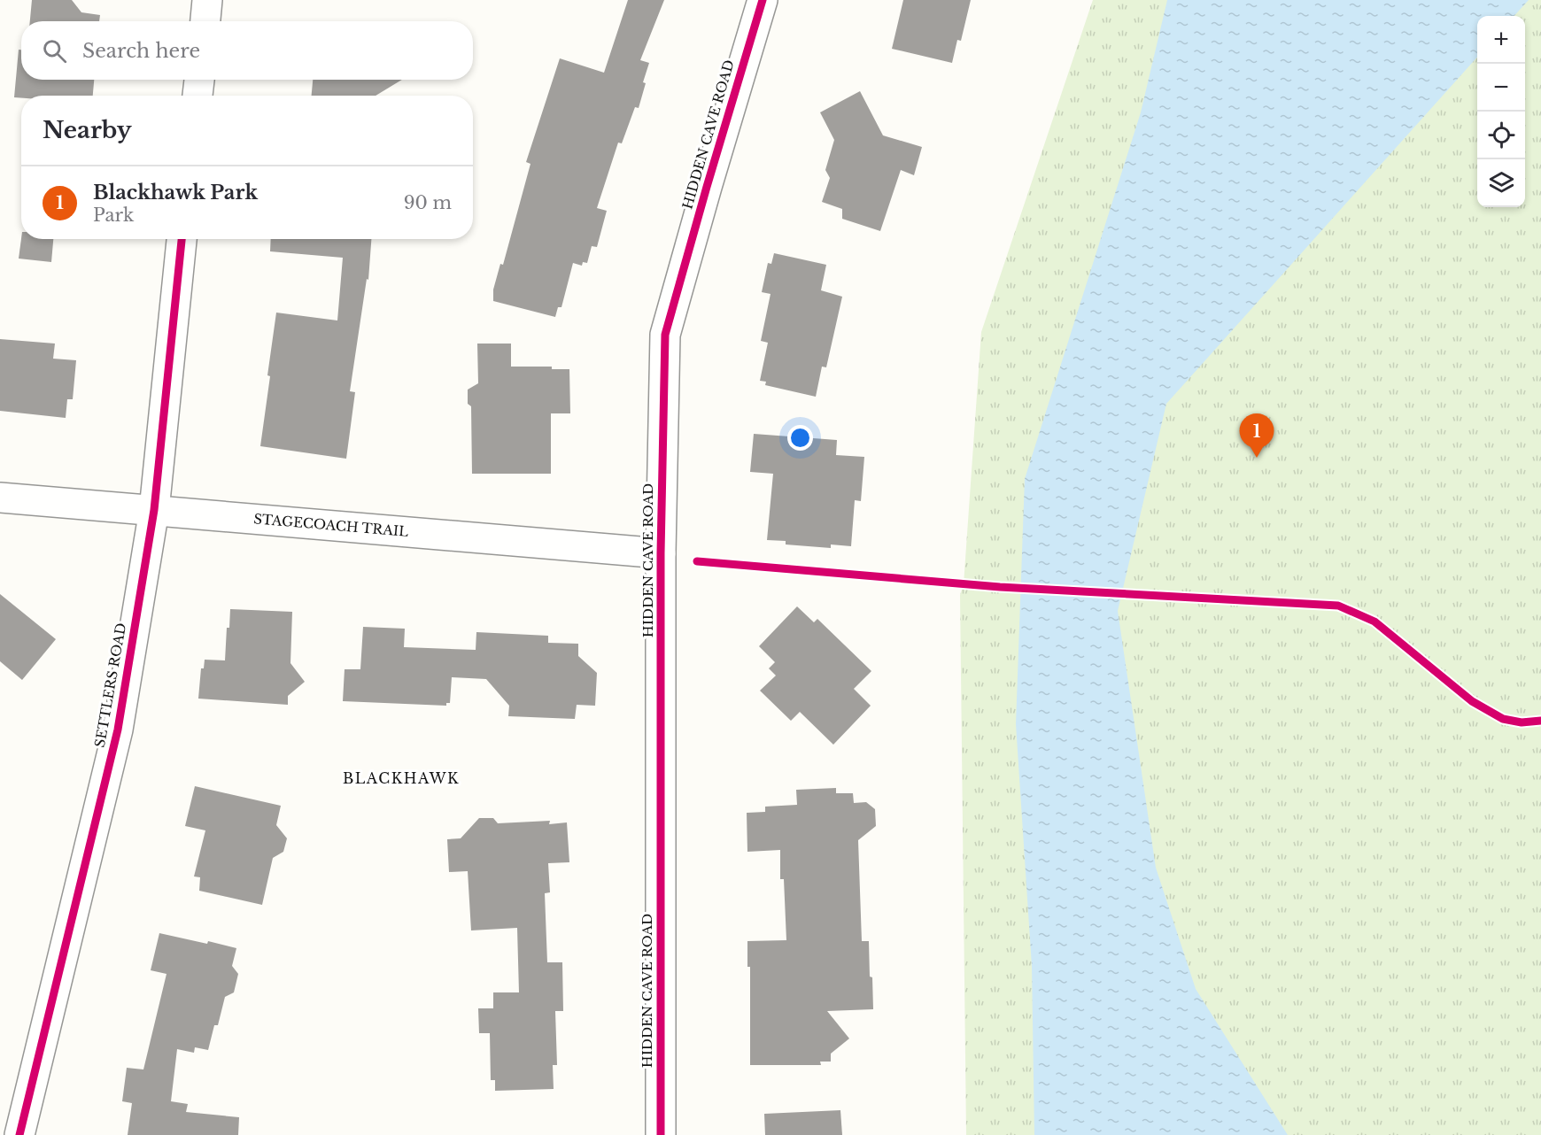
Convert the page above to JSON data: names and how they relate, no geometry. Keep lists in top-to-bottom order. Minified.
{"streets":{"street":["HIDDEN CAVE ROAD","STAGECOACH TRAIL","SETTLERS ROAD"]},"crossings":[["HIDDEN CAVE ROAD","STAGECOACH TRAIL"],["STAGECOACH TRAIL","SETTLERS ROAD"]],"districts":["BLACKHAWK"],"page":{"map_buttons":["+","−"],"search":"Search here","heading":"Nearby","list":[{"mark":"1","name":"Blackhawk Park","note":"Park","value":"90 m"}],"pins":"1"}}
